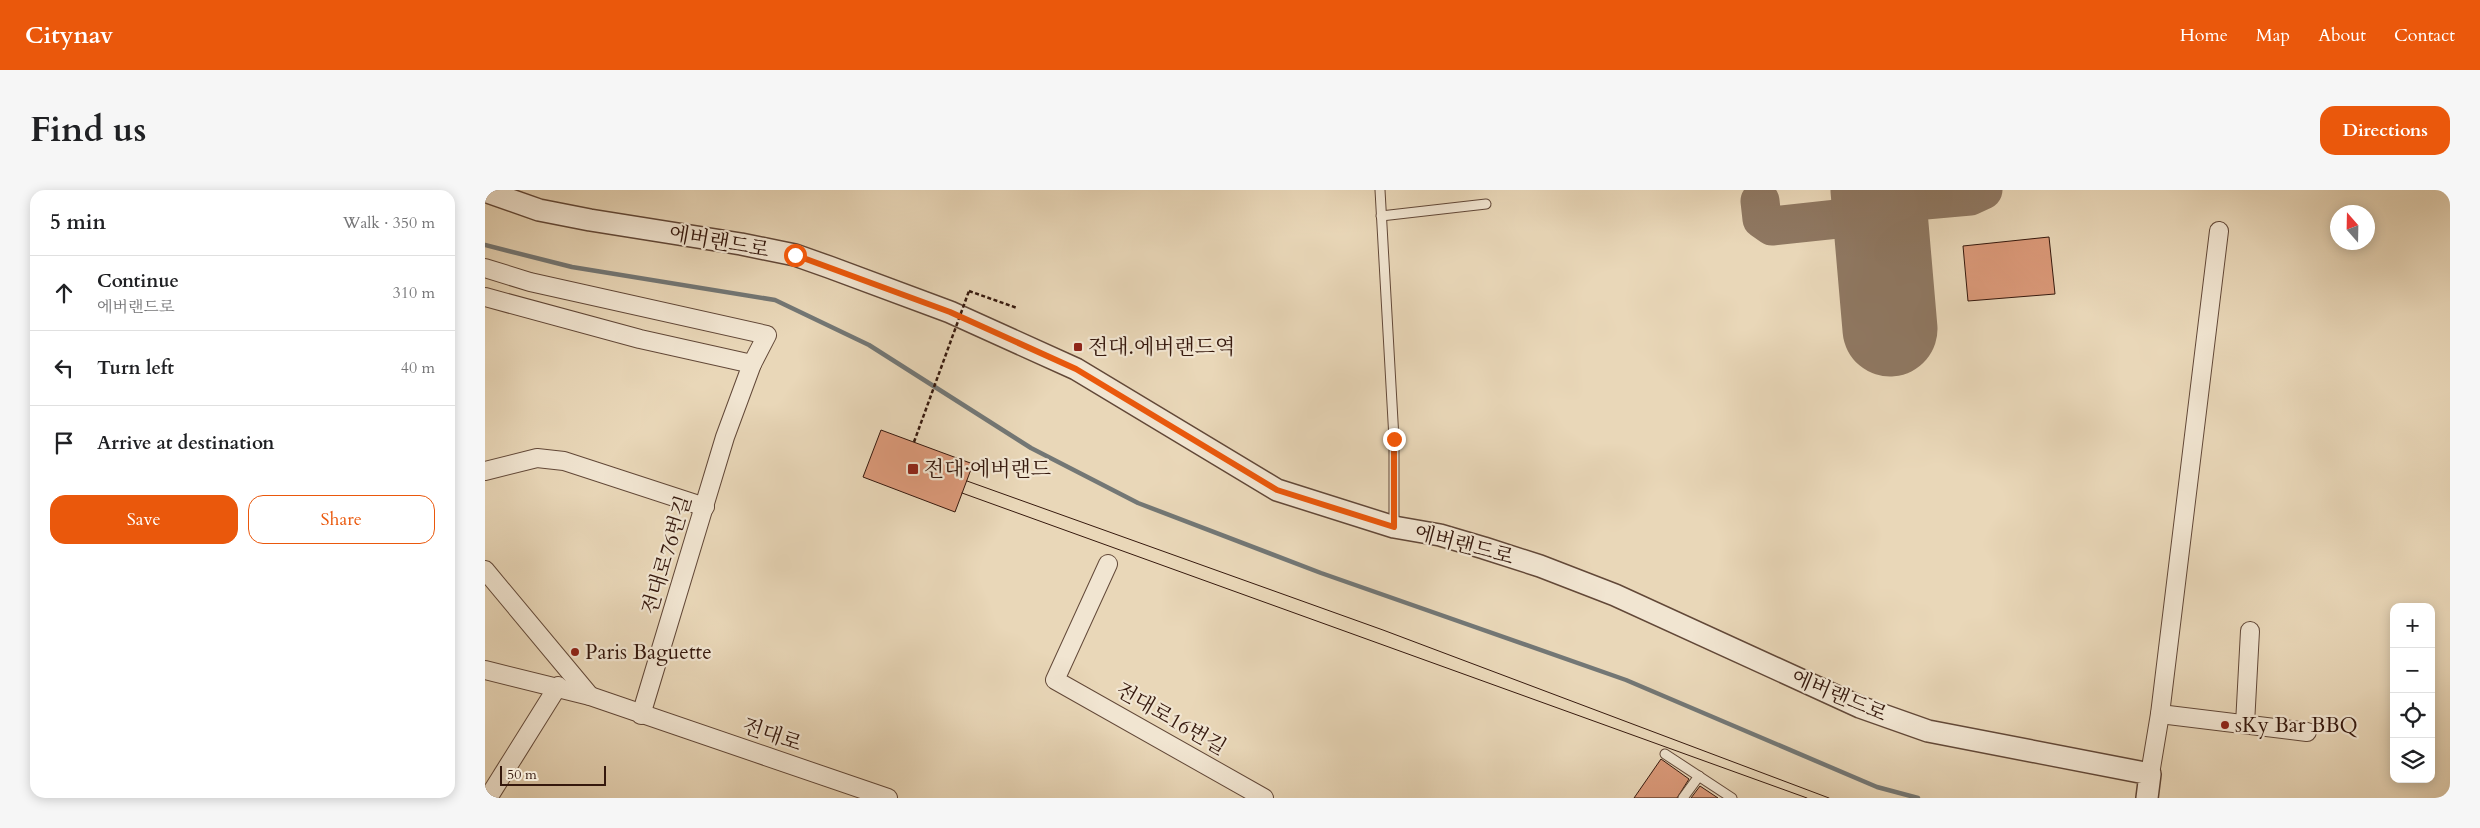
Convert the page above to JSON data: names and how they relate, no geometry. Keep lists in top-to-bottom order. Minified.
{"streets":{"street":["에버랜드로","전대로76번길","전대로16번길","전대로"]},"crossings":[["전대로76번길","전대로"]],"places":{"transit":["전대.에버랜드역","전대·에버랜드"],"other":["Paris Baguette","sKy Bar BBQ"]},"scale_bar":"50 m","north":"top","page":{"header":"Citynav","nav":["Home","Map","About","Contact"],"title":"Find us","buttons":["Directions",["Save","Share"]],"heading":["5 min","Walk · 350 m"],"list":[["Continue","에버랜드로","310 m"],["Turn left","40 m"],"Arrive at destination"],"map_buttons":["+","−"],"scale":"50 m"}}
